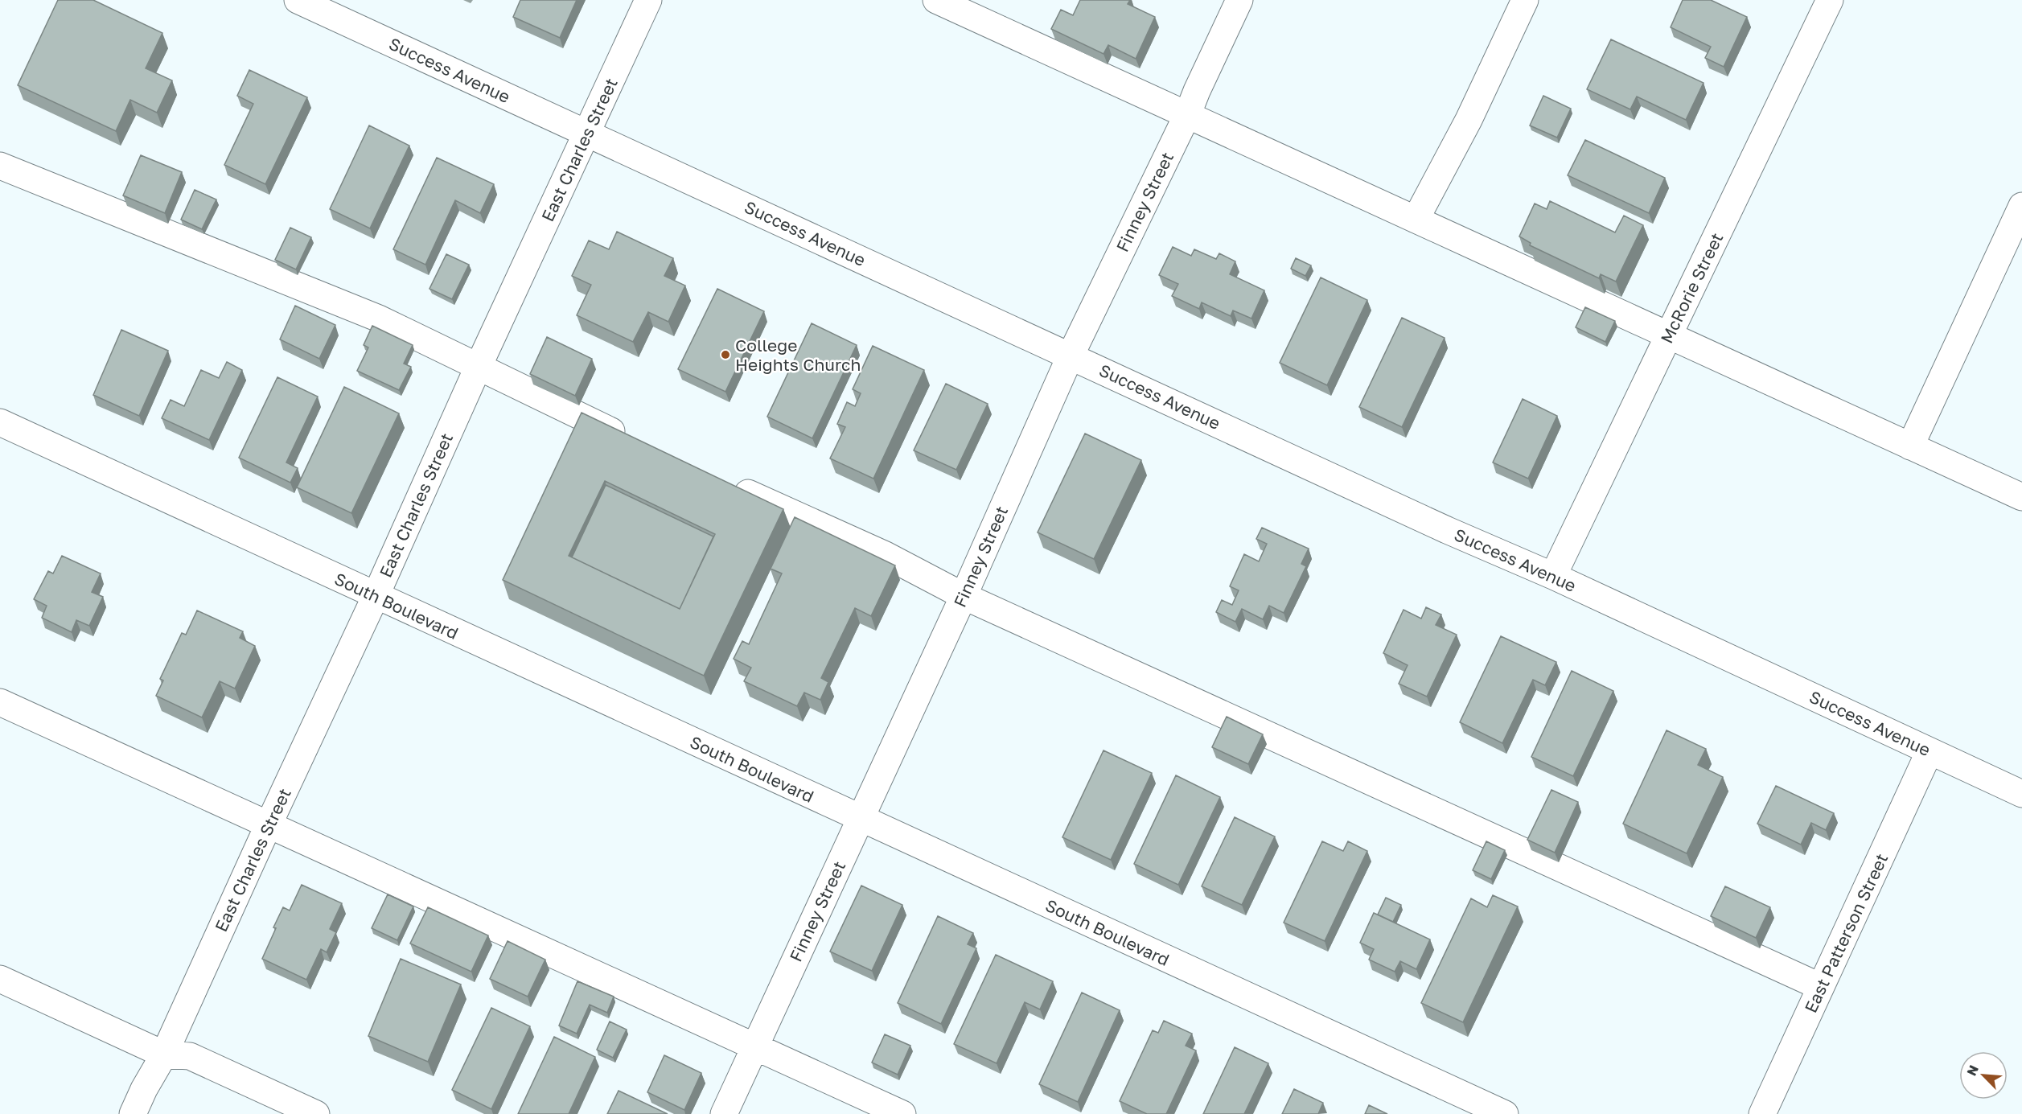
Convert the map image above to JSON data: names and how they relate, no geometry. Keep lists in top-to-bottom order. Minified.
{"streets":{"street":["Success Avenue","East Charles Street","Finney Street","McRorie Street","South Boulevard","East Patterson Street"]},"crossings":[["Success Avenue","East Charles Street"],["Success Avenue","Finney Street"],["Success Avenue","McRorie Street"],["Success Avenue","East Patterson Street"],["East Charles Street","South Boulevard"],["Finney Street","South Boulevard"]],"places":["College Heights Church"],"north":"top left"}
